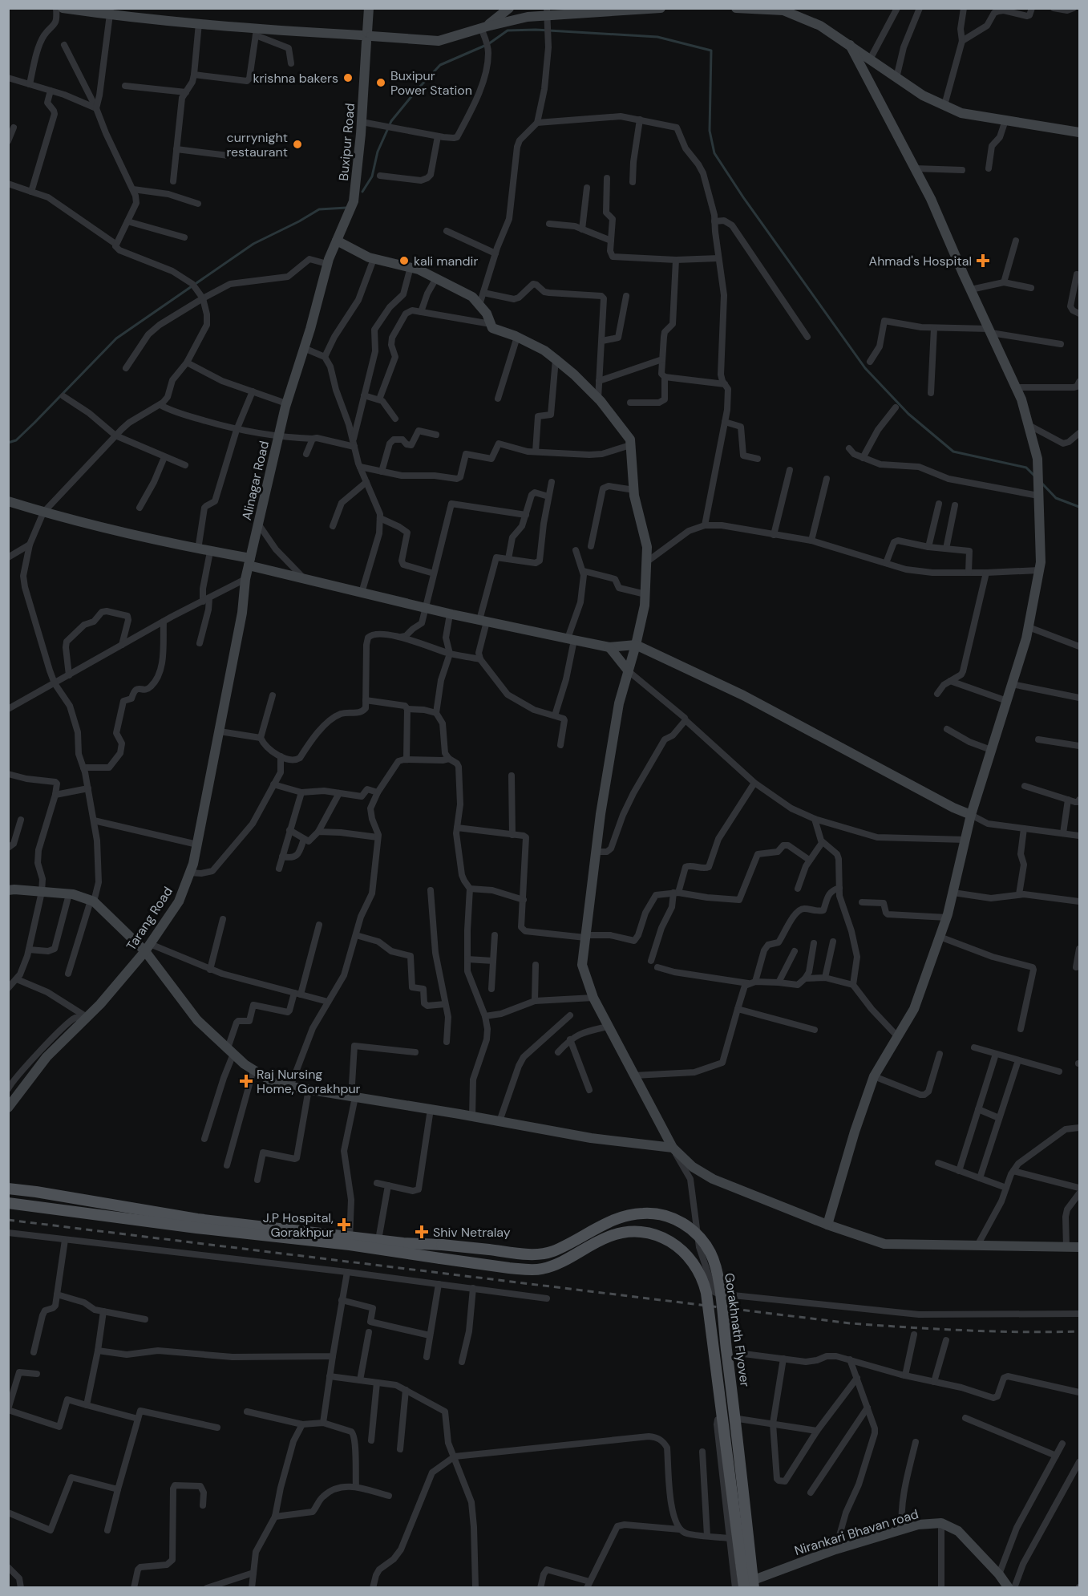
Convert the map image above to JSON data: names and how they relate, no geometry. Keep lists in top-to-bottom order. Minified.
{"streets":{"main road":["Gorakhnath Flyover"],"street":["Buxipur Road","Alinagar Road","Tarang Road","Nirankari Bhavan road"]},"crossings":[["Buxipur Road","Alinagar Road"],["Alinagar Road","Tarang Road"],["Gorakhnath Flyover","Nirankari Bhavan road"]],"places":{"other":["krishna bakers","Buxipur Power Station","currynight restaurant","kali mandir"],"health":["Ahmad's Hospital","Raj Nursing Home, Gorakhpur","J.P Hospital, Gorakhpur","Shiv Netralay"]}}
